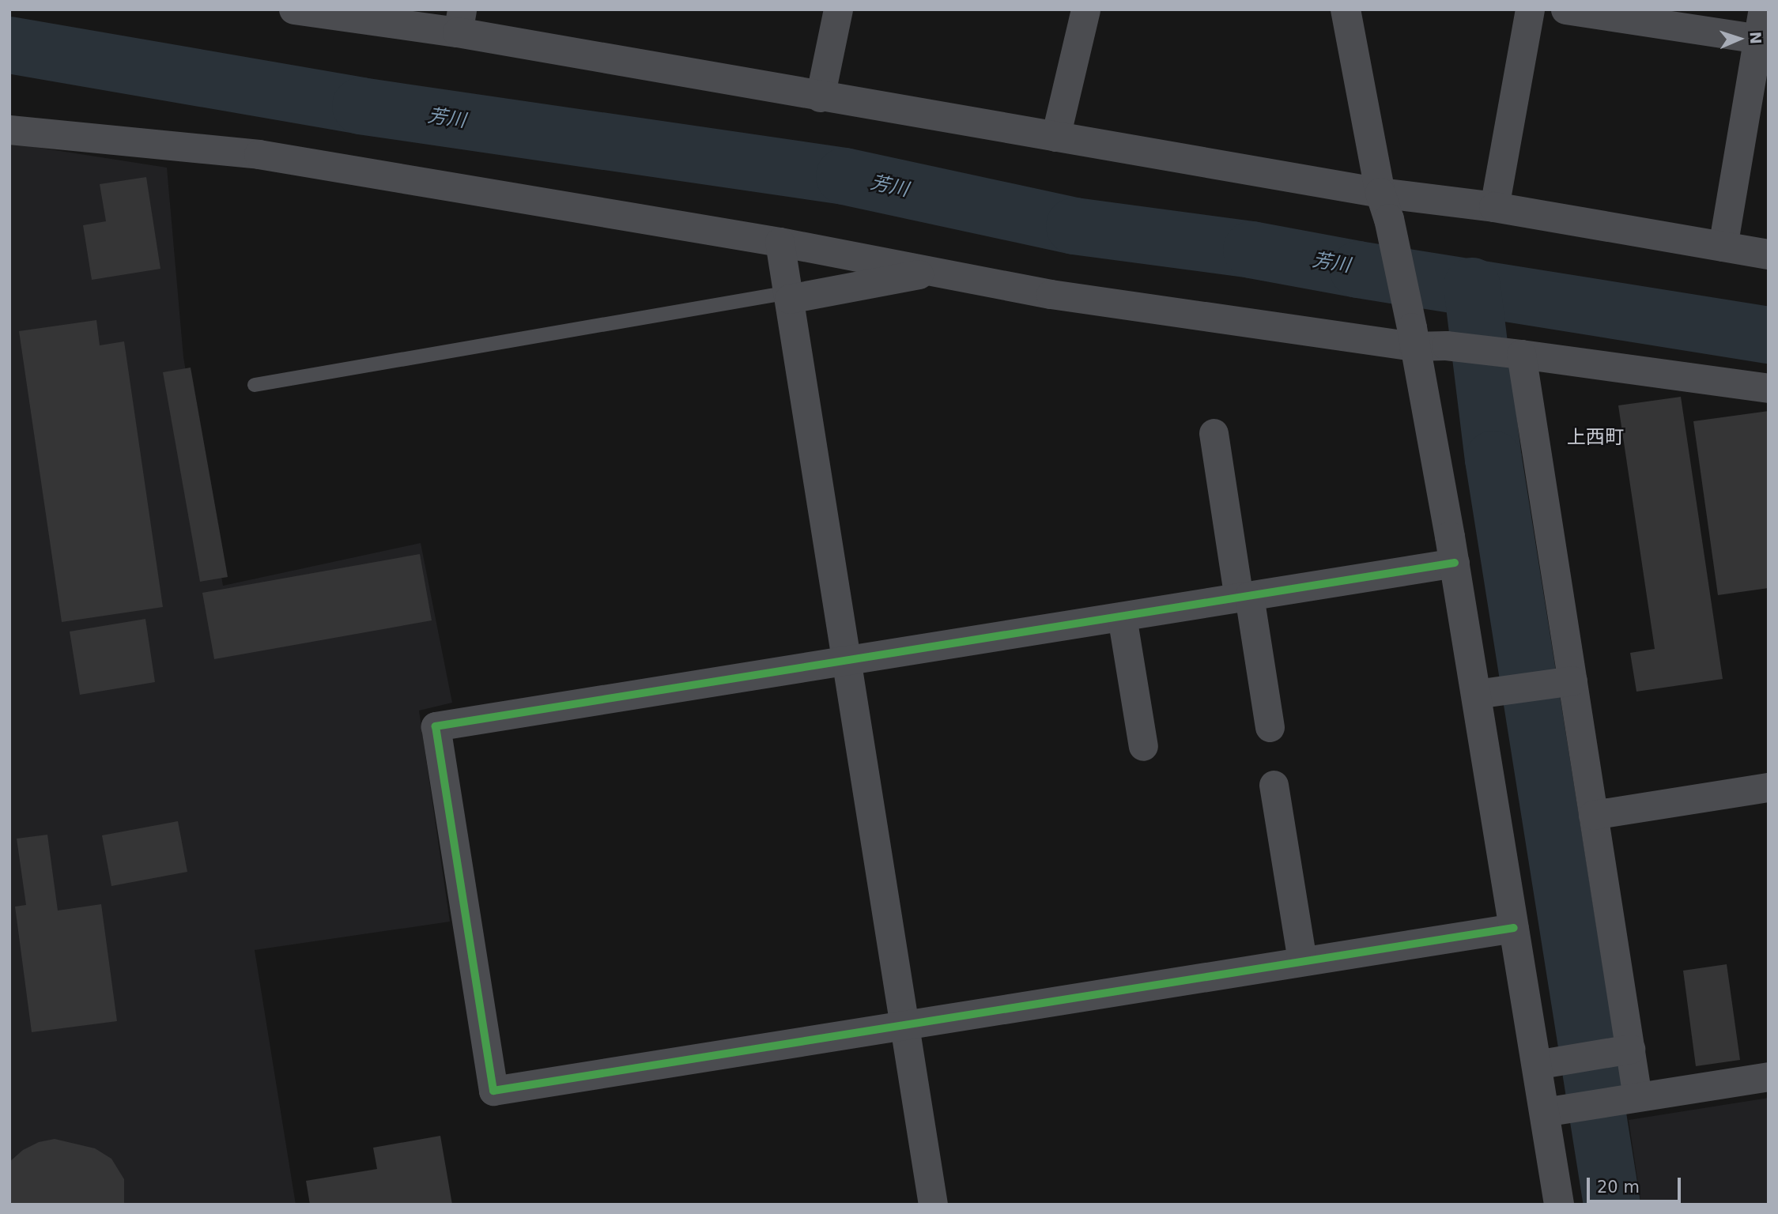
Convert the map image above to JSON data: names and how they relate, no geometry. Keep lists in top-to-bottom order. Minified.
{"districts":["上西町"],"water":["芳川"],"scale_bar":"20 m","north":"right"}
